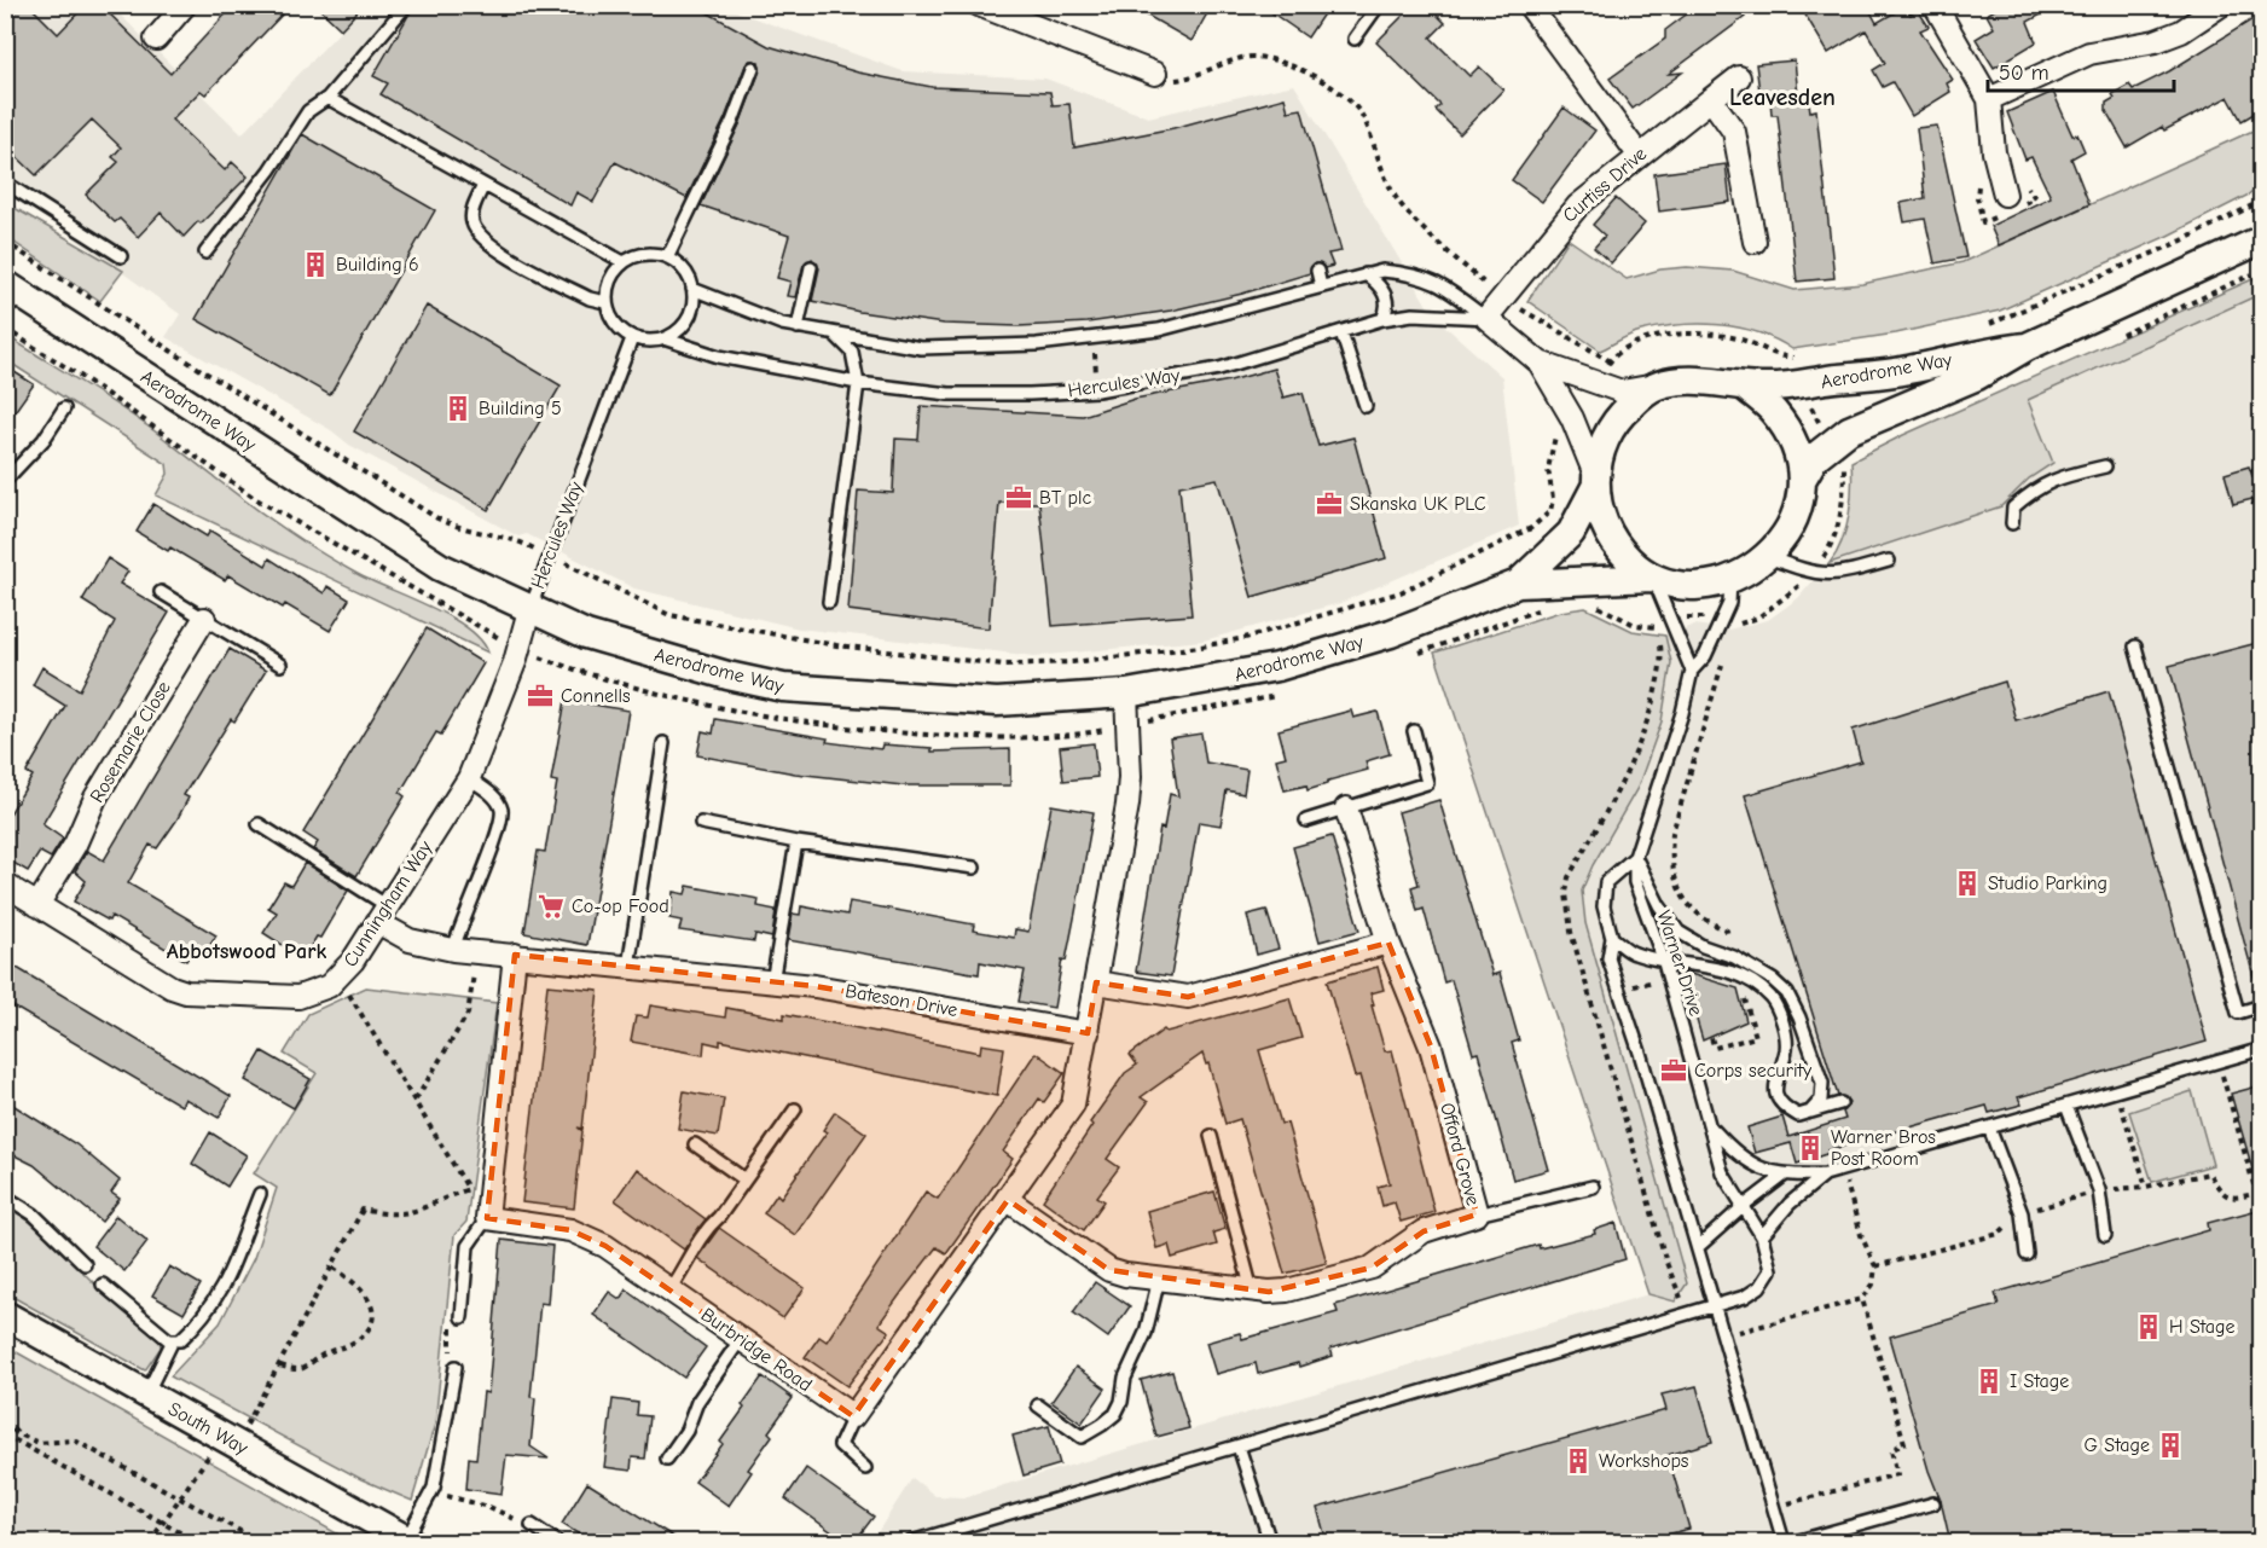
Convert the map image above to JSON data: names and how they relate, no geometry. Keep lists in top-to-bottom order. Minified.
{"streets":{"street":["Curtiss Drive","Aerodrome Way","Rosemarie Close","Cunningham Way","Bateson Drive","Offord Grove","Burbridge Road","South Way"],"lane":["Hercules Way","Warner Drive"]},"crossings":[["Curtiss Drive","Hercules Way"],["Aerodrome Way","Hercules Way"],["Aerodrome Way","Cunningham Way"],["Aerodrome Way","Warner Drive"],["Hercules Way","Cunningham Way"],["Rosemarie Close","Cunningham Way"],["Cunningham Way","Bateson Drive"]],"districts":["Leavesden","Abbotswood Park"],"places":{"building":["Building 6","Building 5","Studio Parking","Warner Bros Post Room","H Stage","I Stage","G Stage","Workshops"],"office":["BT plc","Skanska UK PLC","Connells","Corps security"],"supermarket":["Co-op Food"]},"scale_bar":"50 m"}
